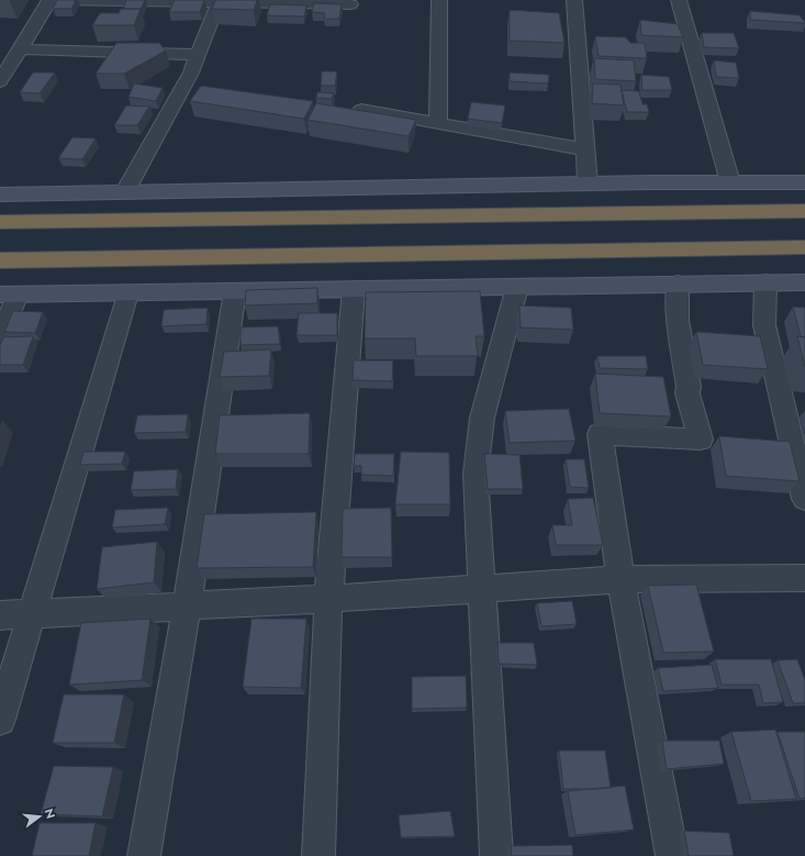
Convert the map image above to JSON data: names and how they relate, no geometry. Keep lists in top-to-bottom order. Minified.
{"north":"right"}
